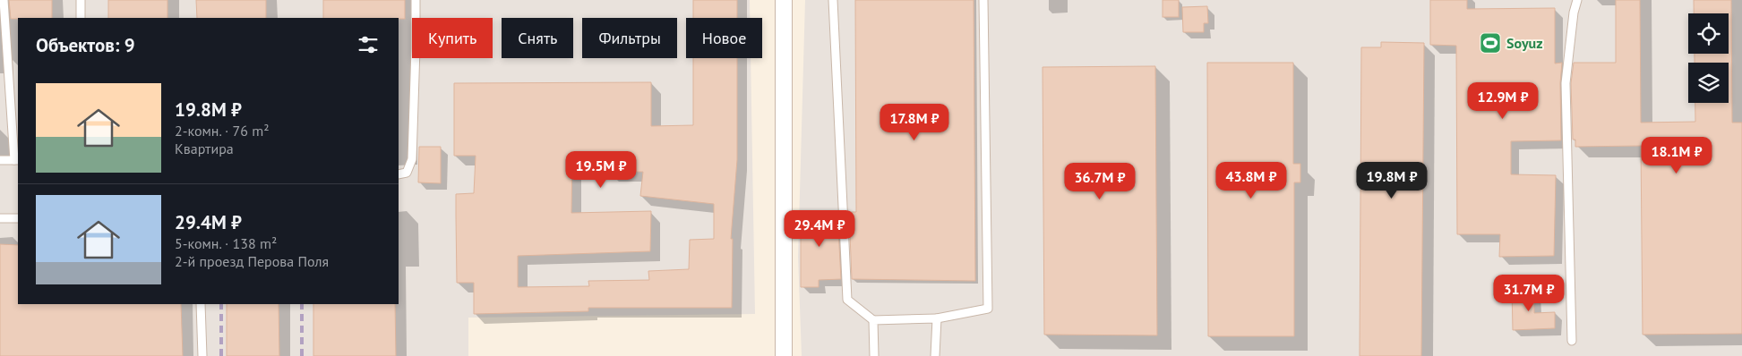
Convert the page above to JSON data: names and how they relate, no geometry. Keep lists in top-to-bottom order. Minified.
{"places":{"sports":["Soyuz"]},"page":{"chip":["Купить","Снять","Фильтры","Новое"],"heading":"Объектов: 9","list":[{"name":"19.8M ₽","note":"2-комн. · 76 m² · Квартира"},{"name":"29.4M ₽","note":"5-комн. · 138 m² · 2-й проезд Перова Поля"}],"price":["12.9M ₽","17.8M ₽","18.1M ₽","19.5M ₽","43.8M ₽","19.8M ₽","36.7M ₽","29.4M ₽","31.7M ₽"]}}
